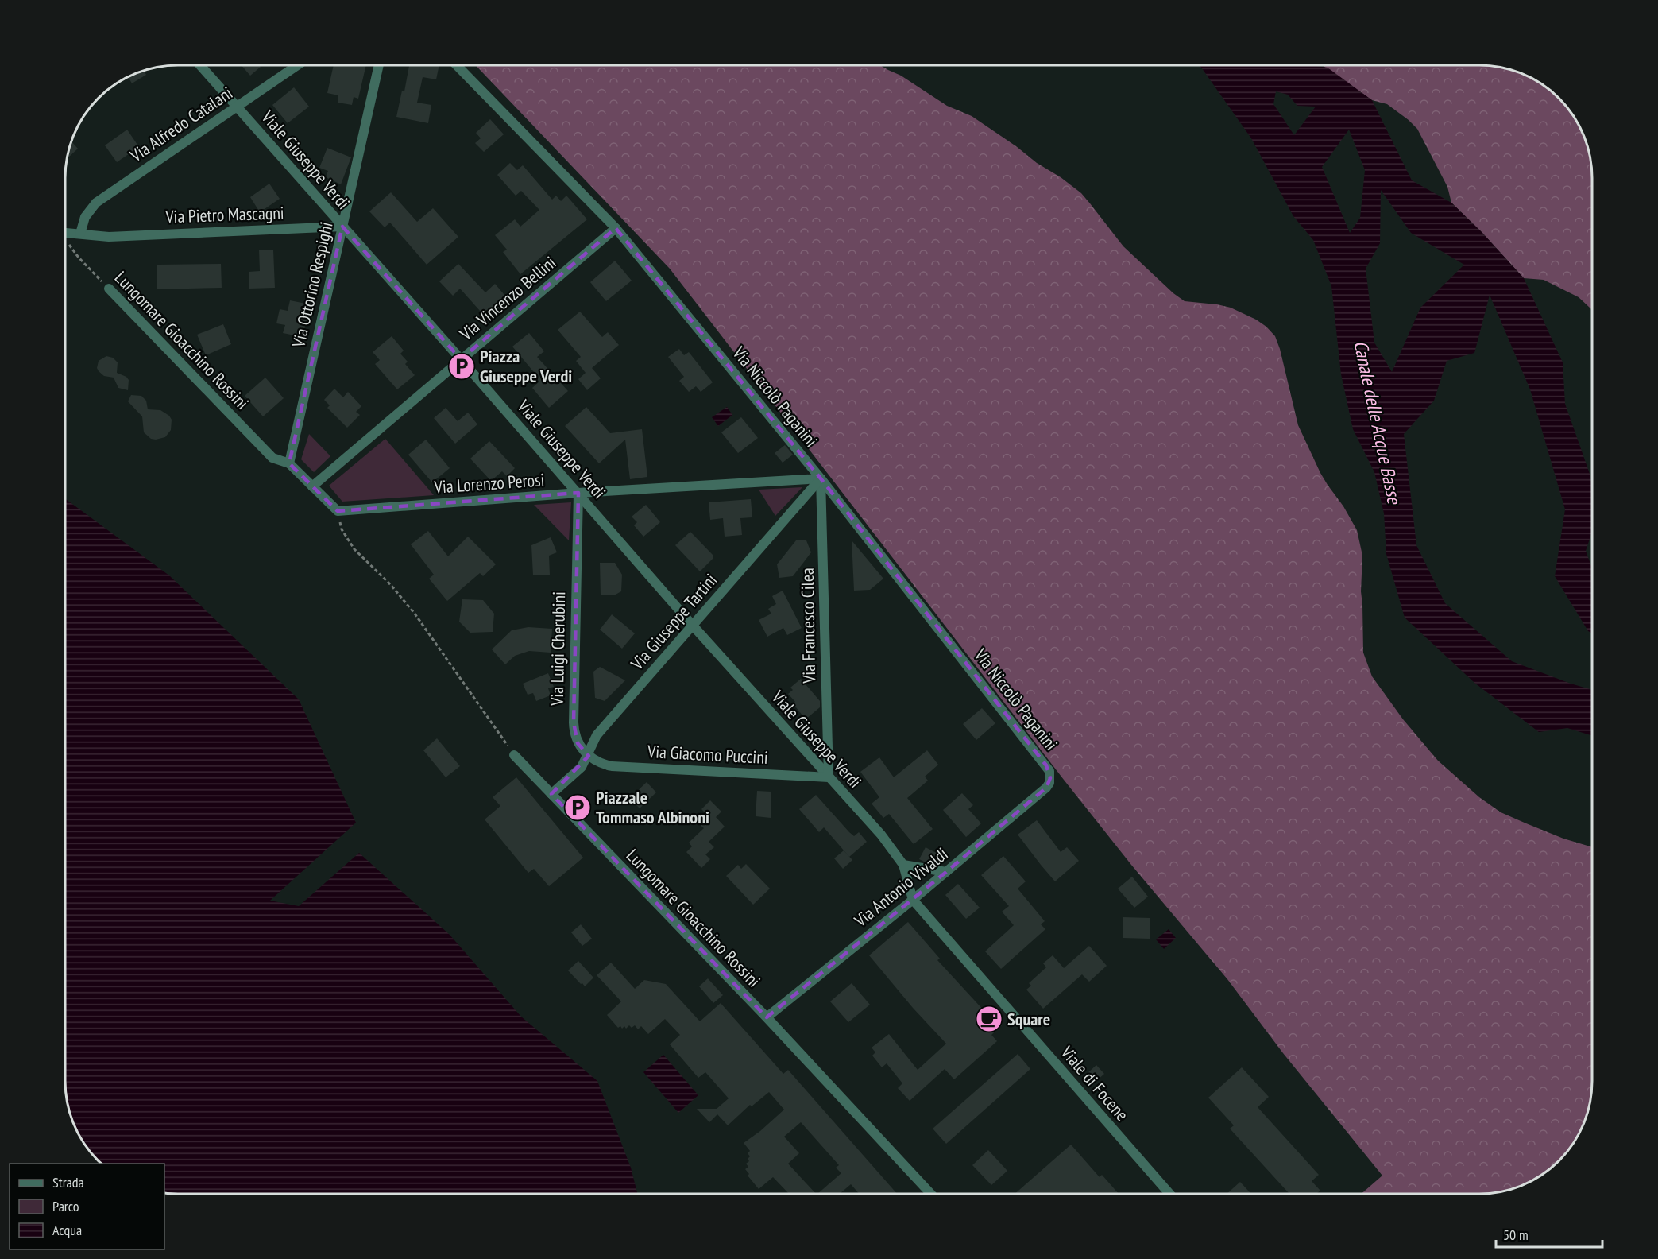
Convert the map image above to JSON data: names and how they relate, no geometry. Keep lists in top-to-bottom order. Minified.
{"streets":{"street":["Via Alfredo Catalani","Viale Giuseppe Verdi","Via Pietro Mascagni","Via Ottorino Respighi","Via Vincenzo Bellini","Lungomare Gioacchino Rossini","Via Niccolò Paganini","Via Lorenzo Perosi","Via Giuseppe Tartini","Via Francesco Cilea","Via Luigi Cherubini","Via Giacomo Puccini","Via Antonio Vivaldi","Viale di Focene"]},"crossings":[["Via Alfredo Catalani","Viale Giuseppe Verdi"],["Via Alfredo Catalani","Via Pietro Mascagni"],["Viale Giuseppe Verdi","Via Pietro Mascagni"],["Viale Giuseppe Verdi","Via Ottorino Respighi"],["Viale Giuseppe Verdi","Via Vincenzo Bellini"],["Viale Giuseppe Verdi","Via Lorenzo Perosi"],["Viale Giuseppe Verdi","Via Giuseppe Tartini"],["Viale Giuseppe Verdi","Via Francesco Cilea"],["Viale Giuseppe Verdi","Via Luigi Cherubini"],["Viale Giuseppe Verdi","Via Giacomo Puccini"],["Via Pietro Mascagni","Via Ottorino Respighi"],["Via Ottorino Respighi","Lungomare Gioacchino Rossini"],["Via Vincenzo Bellini","Lungomare Gioacchino Rossini"],["Via Vincenzo Bellini","Via Niccolò Paganini"],["Lungomare Gioacchino Rossini","Via Lorenzo Perosi"],["Lungomare Gioacchino Rossini","Via Antonio Vivaldi"],["Via Niccolò Paganini","Via Lorenzo Perosi"],["Via Niccolò Paganini","Via Giuseppe Tartini"],["Via Niccolò Paganini","Via Francesco Cilea"],["Via Niccolò Paganini","Via Antonio Vivaldi"],["Via Lorenzo Perosi","Via Giuseppe Tartini"],["Via Lorenzo Perosi","Via Francesco Cilea"],["Via Lorenzo Perosi","Via Luigi Cherubini"],["Via Giuseppe Tartini","Via Francesco Cilea"],["Via Giuseppe Tartini","Via Luigi Cherubini"],["Via Giuseppe Tartini","Via Giacomo Puccini"],["Via Francesco Cilea","Via Giacomo Puccini"],["Via Luigi Cherubini","Via Giacomo Puccini"],["Via Antonio Vivaldi","Viale di Focene"]],"water":["Canale delle Acque Basse"],"places":{"parking":["Piazza Giuseppe Verdi","Piazzale Tommaso Albinoni"],"cafe":["Square"]},"legend":["Strada","Parco","Acqua"],"scale_bar":"50 m"}
